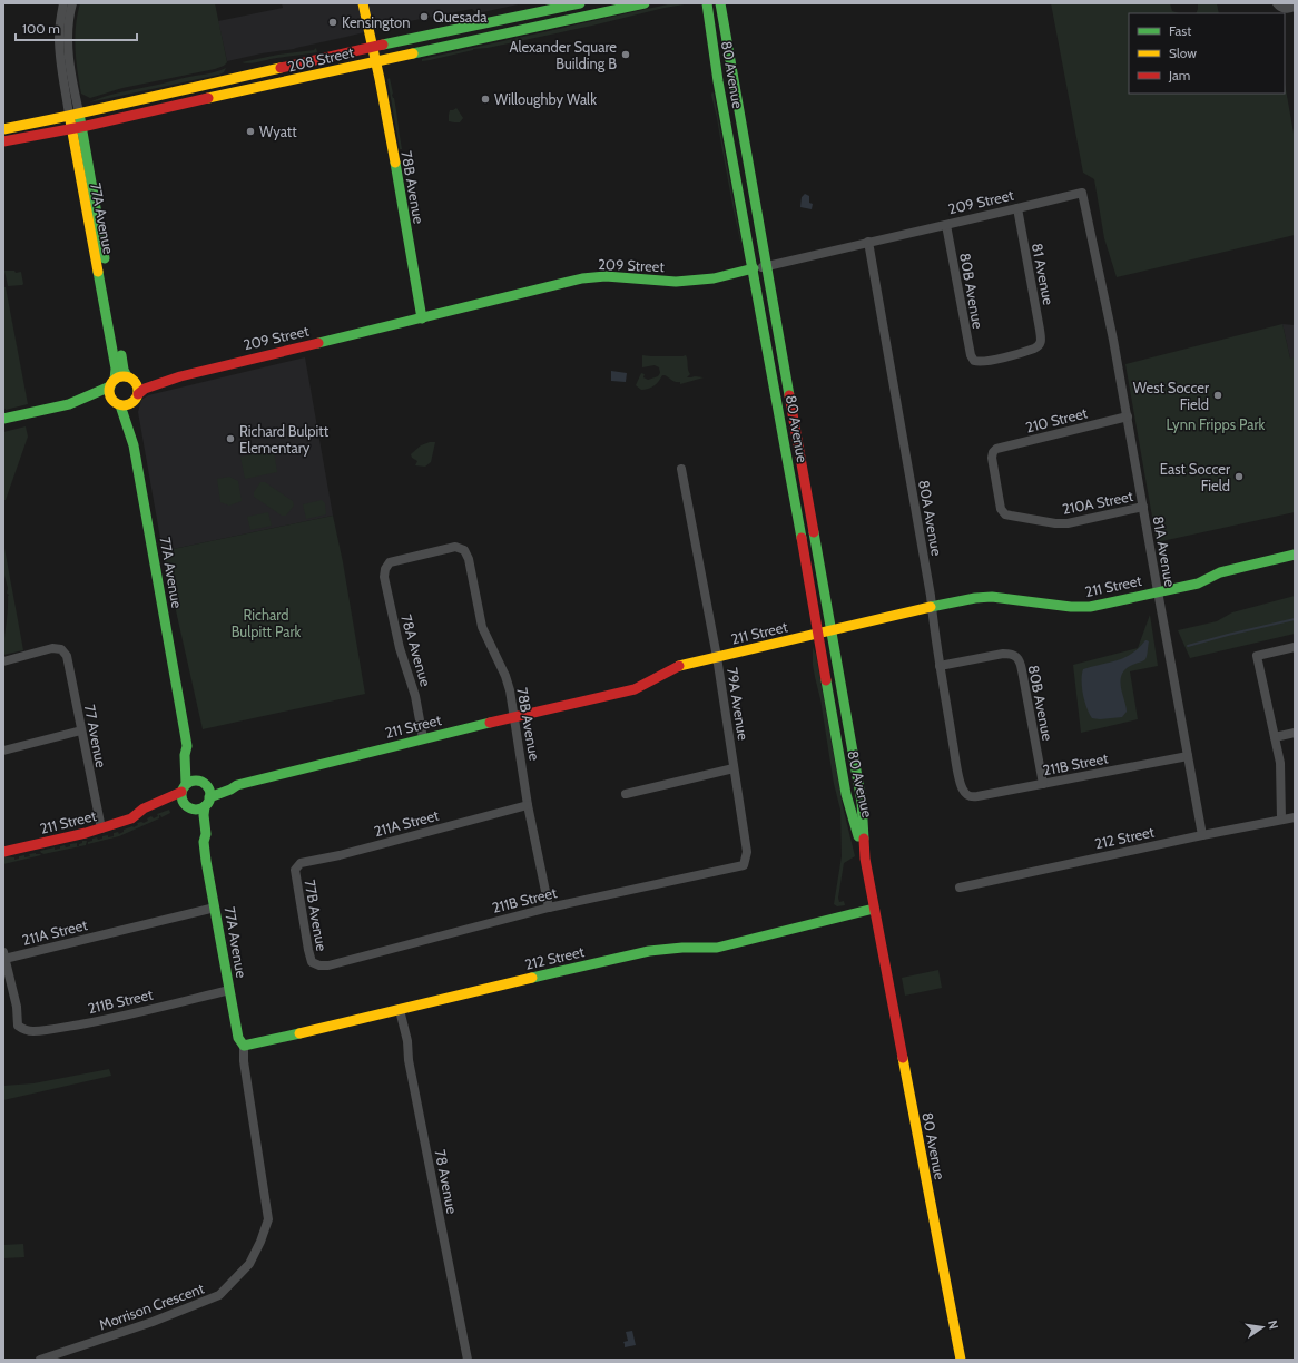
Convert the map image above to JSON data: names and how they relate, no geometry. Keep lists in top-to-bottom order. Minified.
{"streets":{"street":["208 Street","80 Avenue","78B Avenue","209 Street","77A Avenue","81 Avenue","80B Avenue","210 Street","210A Street","80A Avenue","81A Avenue","211 Street","78A Avenue","79A Avenue","77 Avenue","211B Street","211A Street","212 Street","77B Avenue","78 Avenue","Morrison Crescent"]},"crossings":[["208 Street","78B Avenue"],["208 Street","77A Avenue"],["80 Avenue","209 Street"],["80 Avenue","211 Street"],["80 Avenue","212 Street"],["78B Avenue","209 Street"],["78B Avenue","211 Street"],["78B Avenue","78A Avenue"],["78B Avenue","211B Street"],["78B Avenue","211A Street"],["209 Street","77A Avenue"],["209 Street","81 Avenue"],["209 Street","80B Avenue"],["209 Street","80A Avenue"],["209 Street","81A Avenue"],["77A Avenue","211 Street"],["77A Avenue","211B Street"],["77A Avenue","211A Street"],["77A Avenue","212 Street"],["77A Avenue","Morrison Crescent"],["81 Avenue","80B Avenue"],["80B Avenue","80A Avenue"],["80B Avenue","211B Street"],["210 Street","210A Street"],["210 Street","81A Avenue"],["210A Street","81A Avenue"],["80A Avenue","211 Street"],["80A Avenue","211B Street"],["81A Avenue","211 Street"],["81A Avenue","211B Street"],["81A Avenue","212 Street"],["211 Street","78A Avenue"],["211 Street","79A Avenue"],["211 Street","77 Avenue"],["79A Avenue","211B Street"],["211B Street","211A Street"],["211B Street","77B Avenue"],["211A Street","77B Avenue"],["212 Street","78 Avenue"],["212 Street","Morrison Crescent"]],"parks":["Lynn Fripps Park","Richard Bulpitt Park"],"places":["Quesada","Kensington","Alexander Square Building B","Willoughby Walk","Wyatt","West Soccer Field","Richard Bulpitt Elementary","East Soccer Field"],"legend":["Fast","Slow","Jam"],"scale_bar":"100 m","north":"right"}
